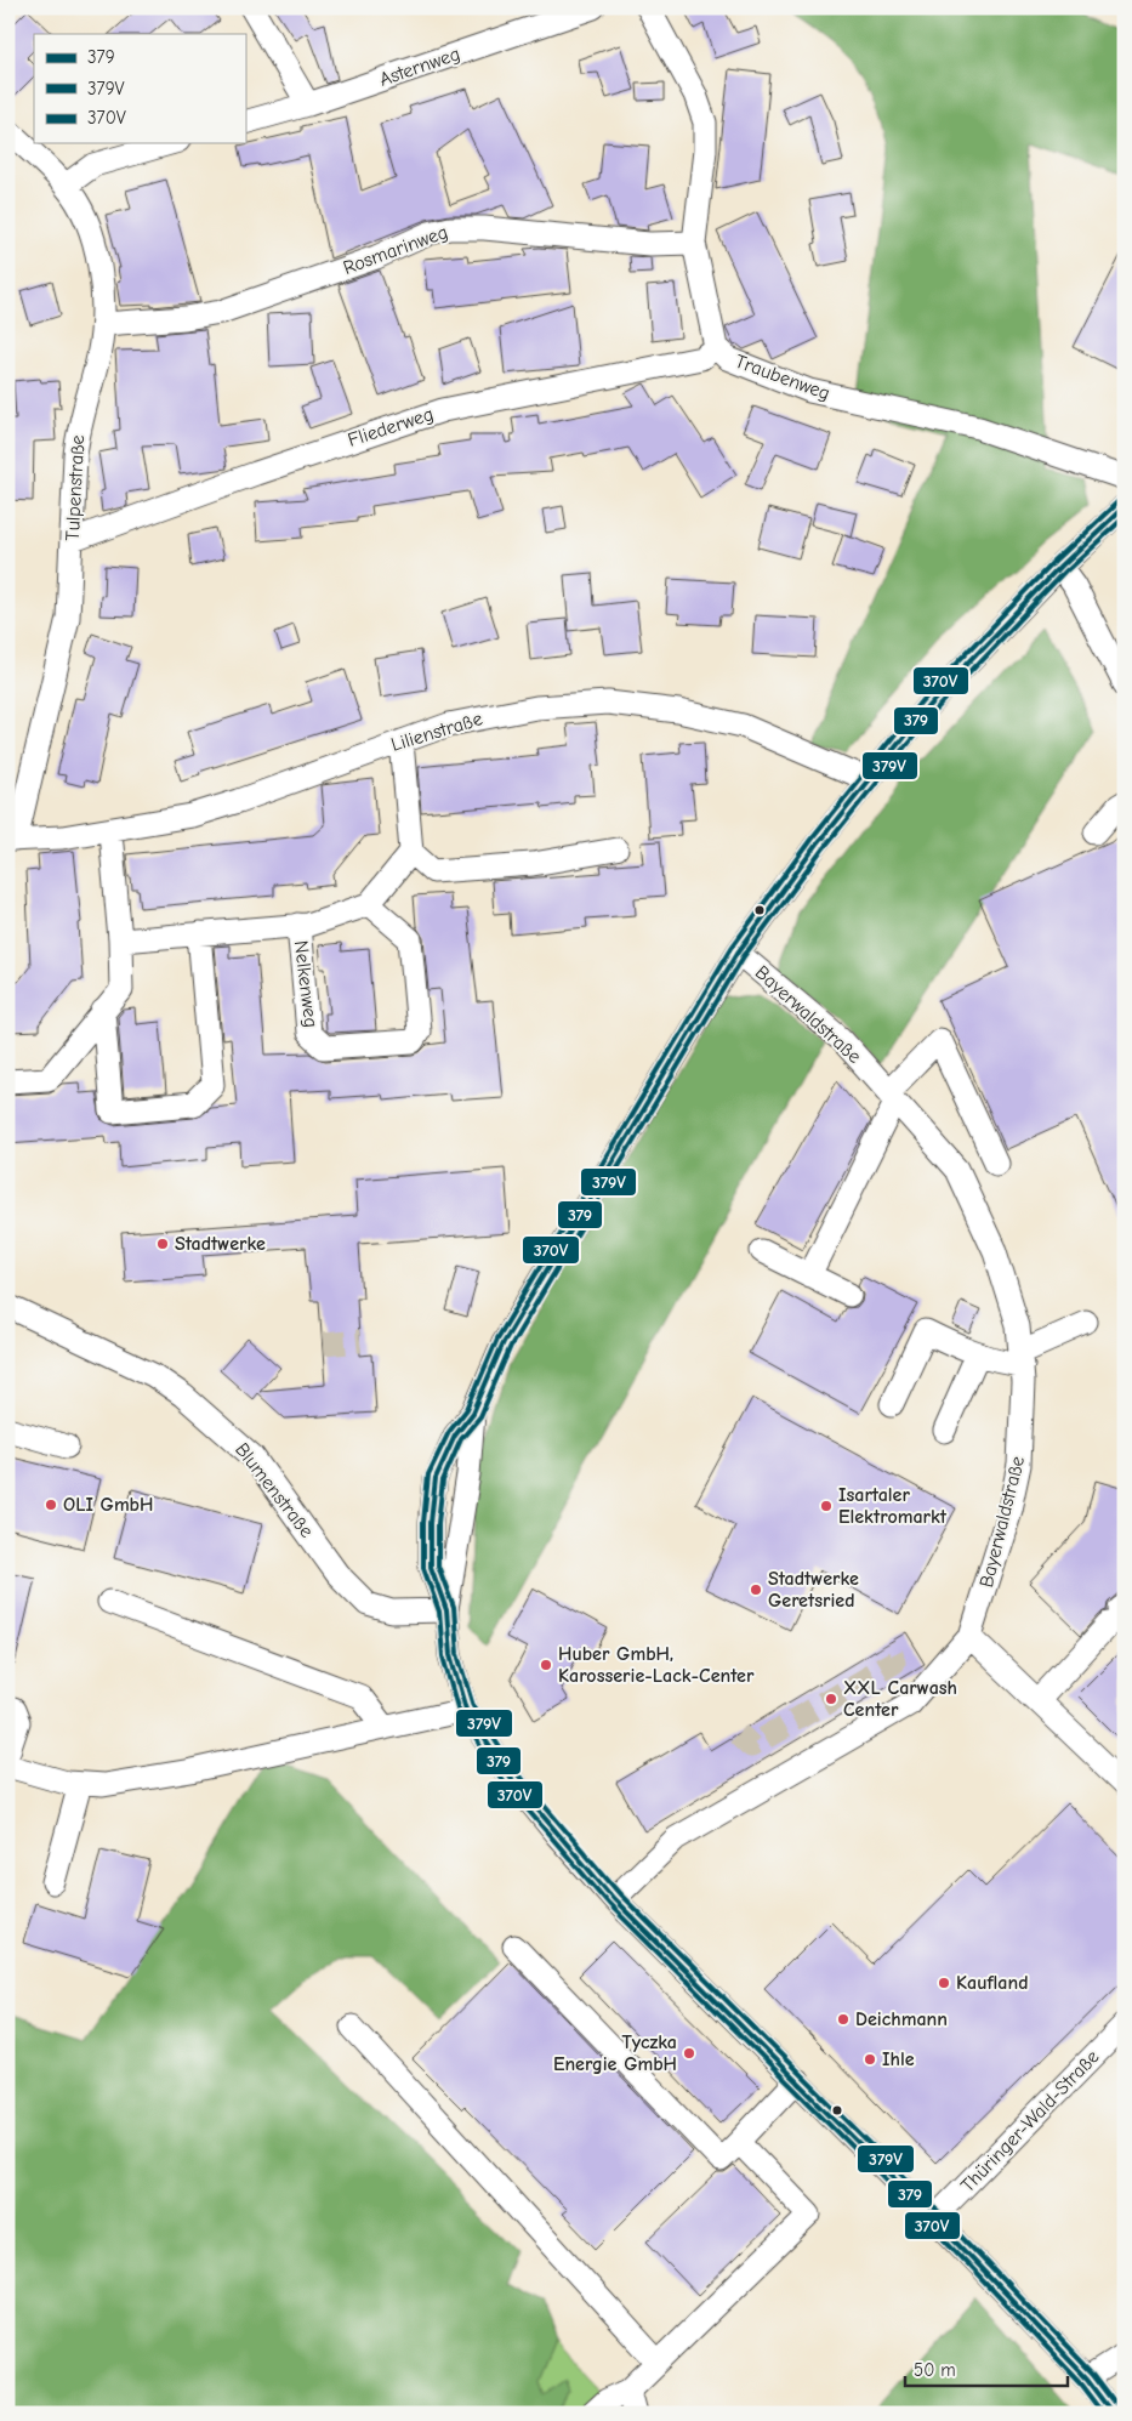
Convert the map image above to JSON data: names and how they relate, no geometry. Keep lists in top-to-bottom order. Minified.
{"streets":{"street":["Asternweg","Rosmarinweg","Traubenweg","Fliederweg","Tulpenstraße","Lilienstraße","Nelkenweg","Bayerwaldstraße","Blumenstraße","Thüringer-Wald-Straße"]},"crossings":[["Rosmarinweg","Traubenweg"],["Rosmarinweg","Tulpenstraße"],["Traubenweg","Fliederweg"],["Fliederweg","Tulpenstraße"],["Tulpenstraße","Lilienstraße"]],"places":["Stadtwerke","OLI GmbH","Isartaler Elektromarkt","Stadtwerke Geretsried","Huber GmbH, Karosserie-Lack-Center","XXL Carwash Center","Kaufland","Deichmann","Tyczka Energie GmbH","Ihle"],"lines":["transit line 370V","transit line 379","transit line 379V"],"legend":["379","379V","370V"],"scale_bar":"50 m"}
